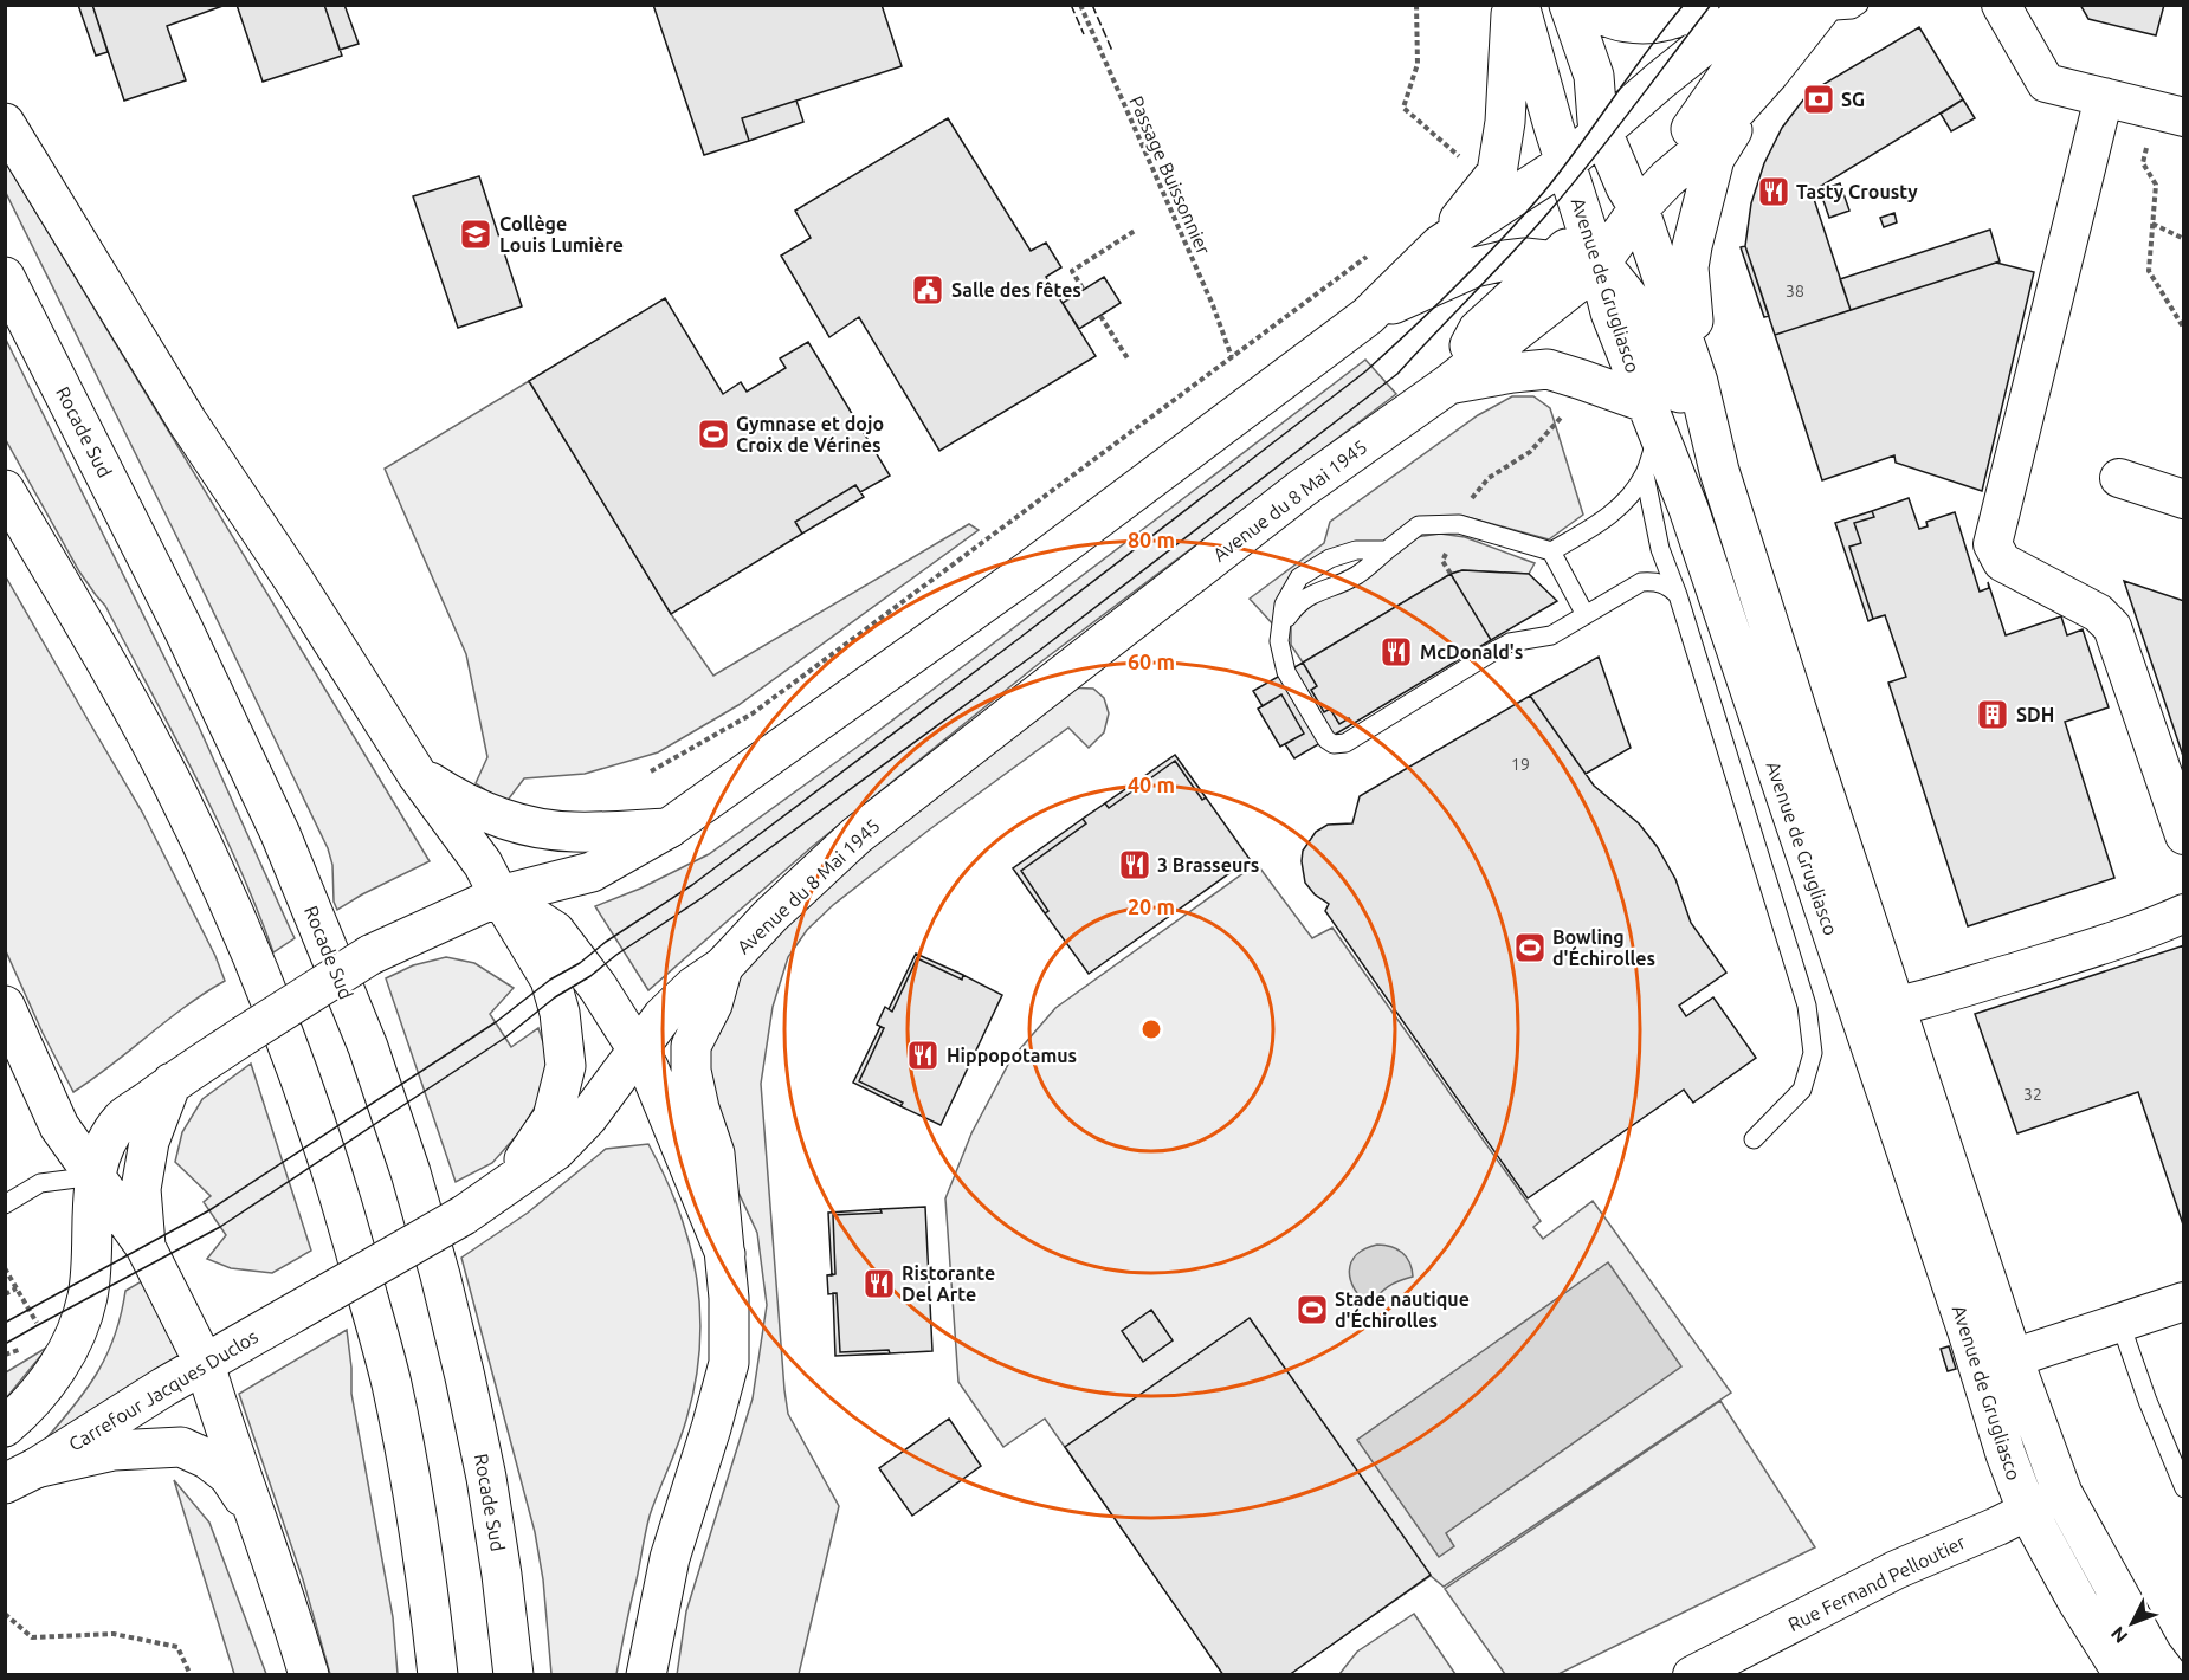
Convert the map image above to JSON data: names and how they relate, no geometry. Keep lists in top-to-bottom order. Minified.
{"streets":{"main road":["Avenue de Grugliasco","Rocade Sud","Avenue du 8 Mai 1945","Carrefour Jacques Duclos"],"street":["Rue Fernand Pelloutier"],"path":["Passage Buissonnier"]},"crossings":[["Avenue de Grugliasco","Avenue du 8 Mai 1945"],["Avenue de Grugliasco","Rue Fernand Pelloutier"]],"places":{"bank":["SG"],"restaurant":["Tasty Crousty","McDonald's","3 Brasseurs","Hippopotamus","Ristorante Del Arte"],"school or university":["Collège Louis Lumière"],"public building":["Salle des fêtes"],"sports":["Gymnase et dojo Croix de Vérines","Bowling d'Échirolles","Stade nautique d'Échirolles"],"building":["SDH"]},"house_numbers":["38","19","32"],"north":"bottom left","rings":["80 m","60 m","40 m","20 m"]}
